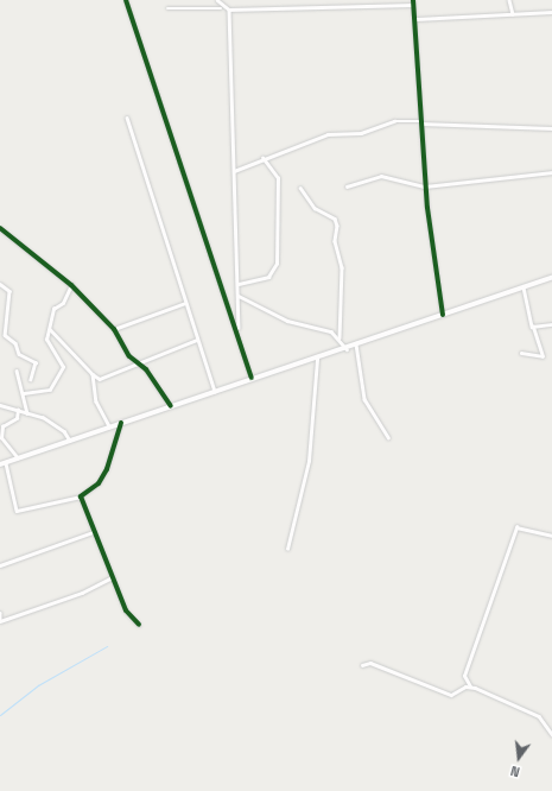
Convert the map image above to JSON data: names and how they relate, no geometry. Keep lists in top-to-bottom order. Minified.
{"north":"bottom"}
